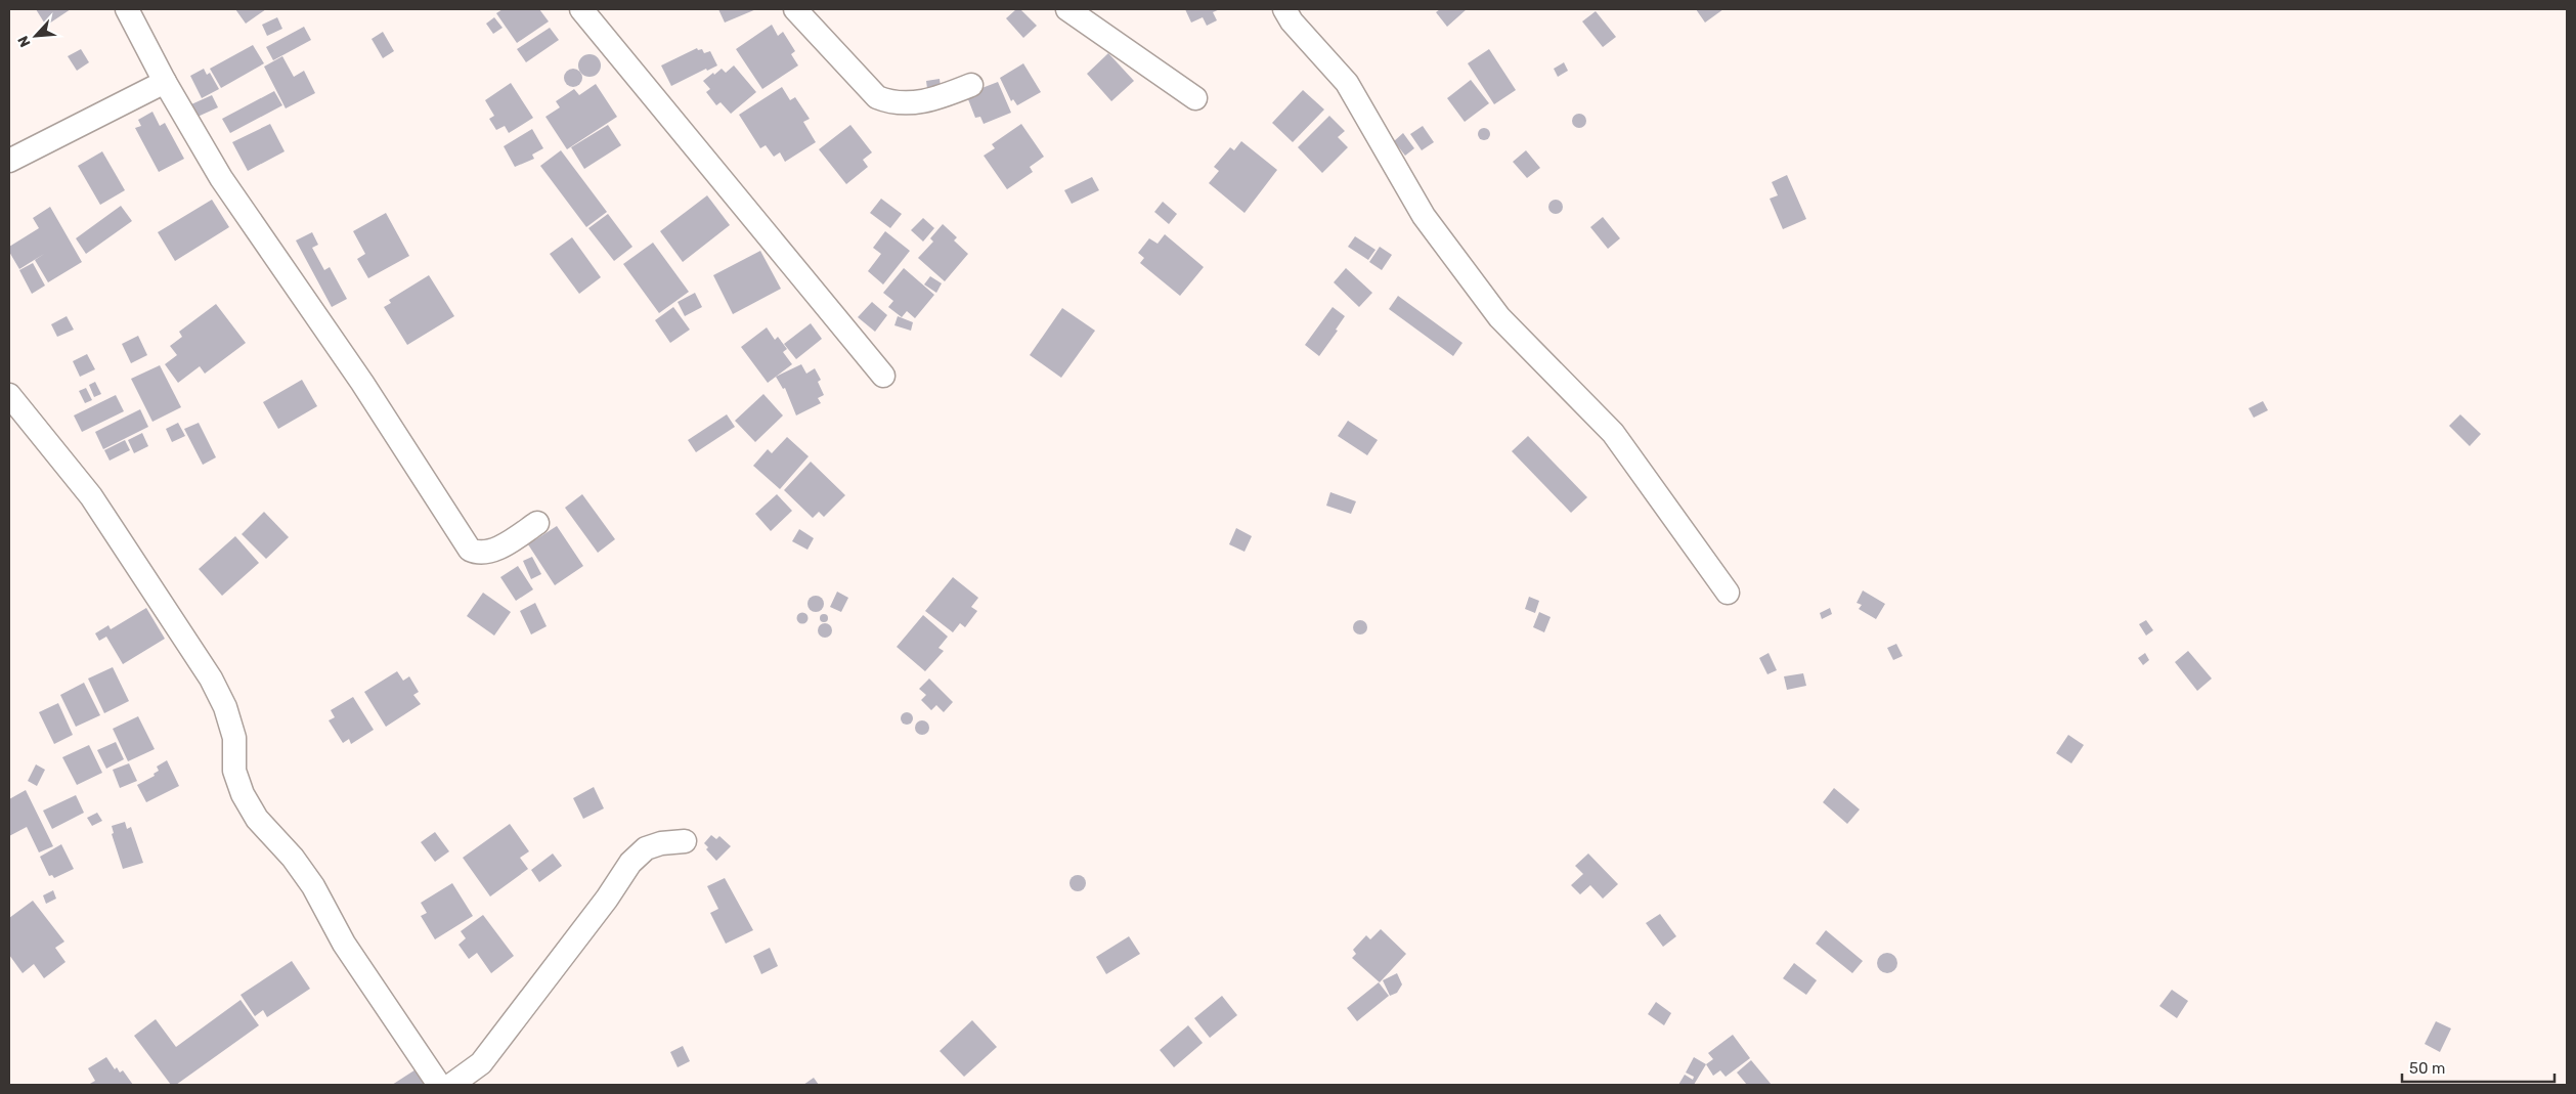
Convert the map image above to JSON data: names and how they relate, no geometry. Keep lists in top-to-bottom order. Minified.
{"scale_bar":"50 m","north":"bottom left"}
